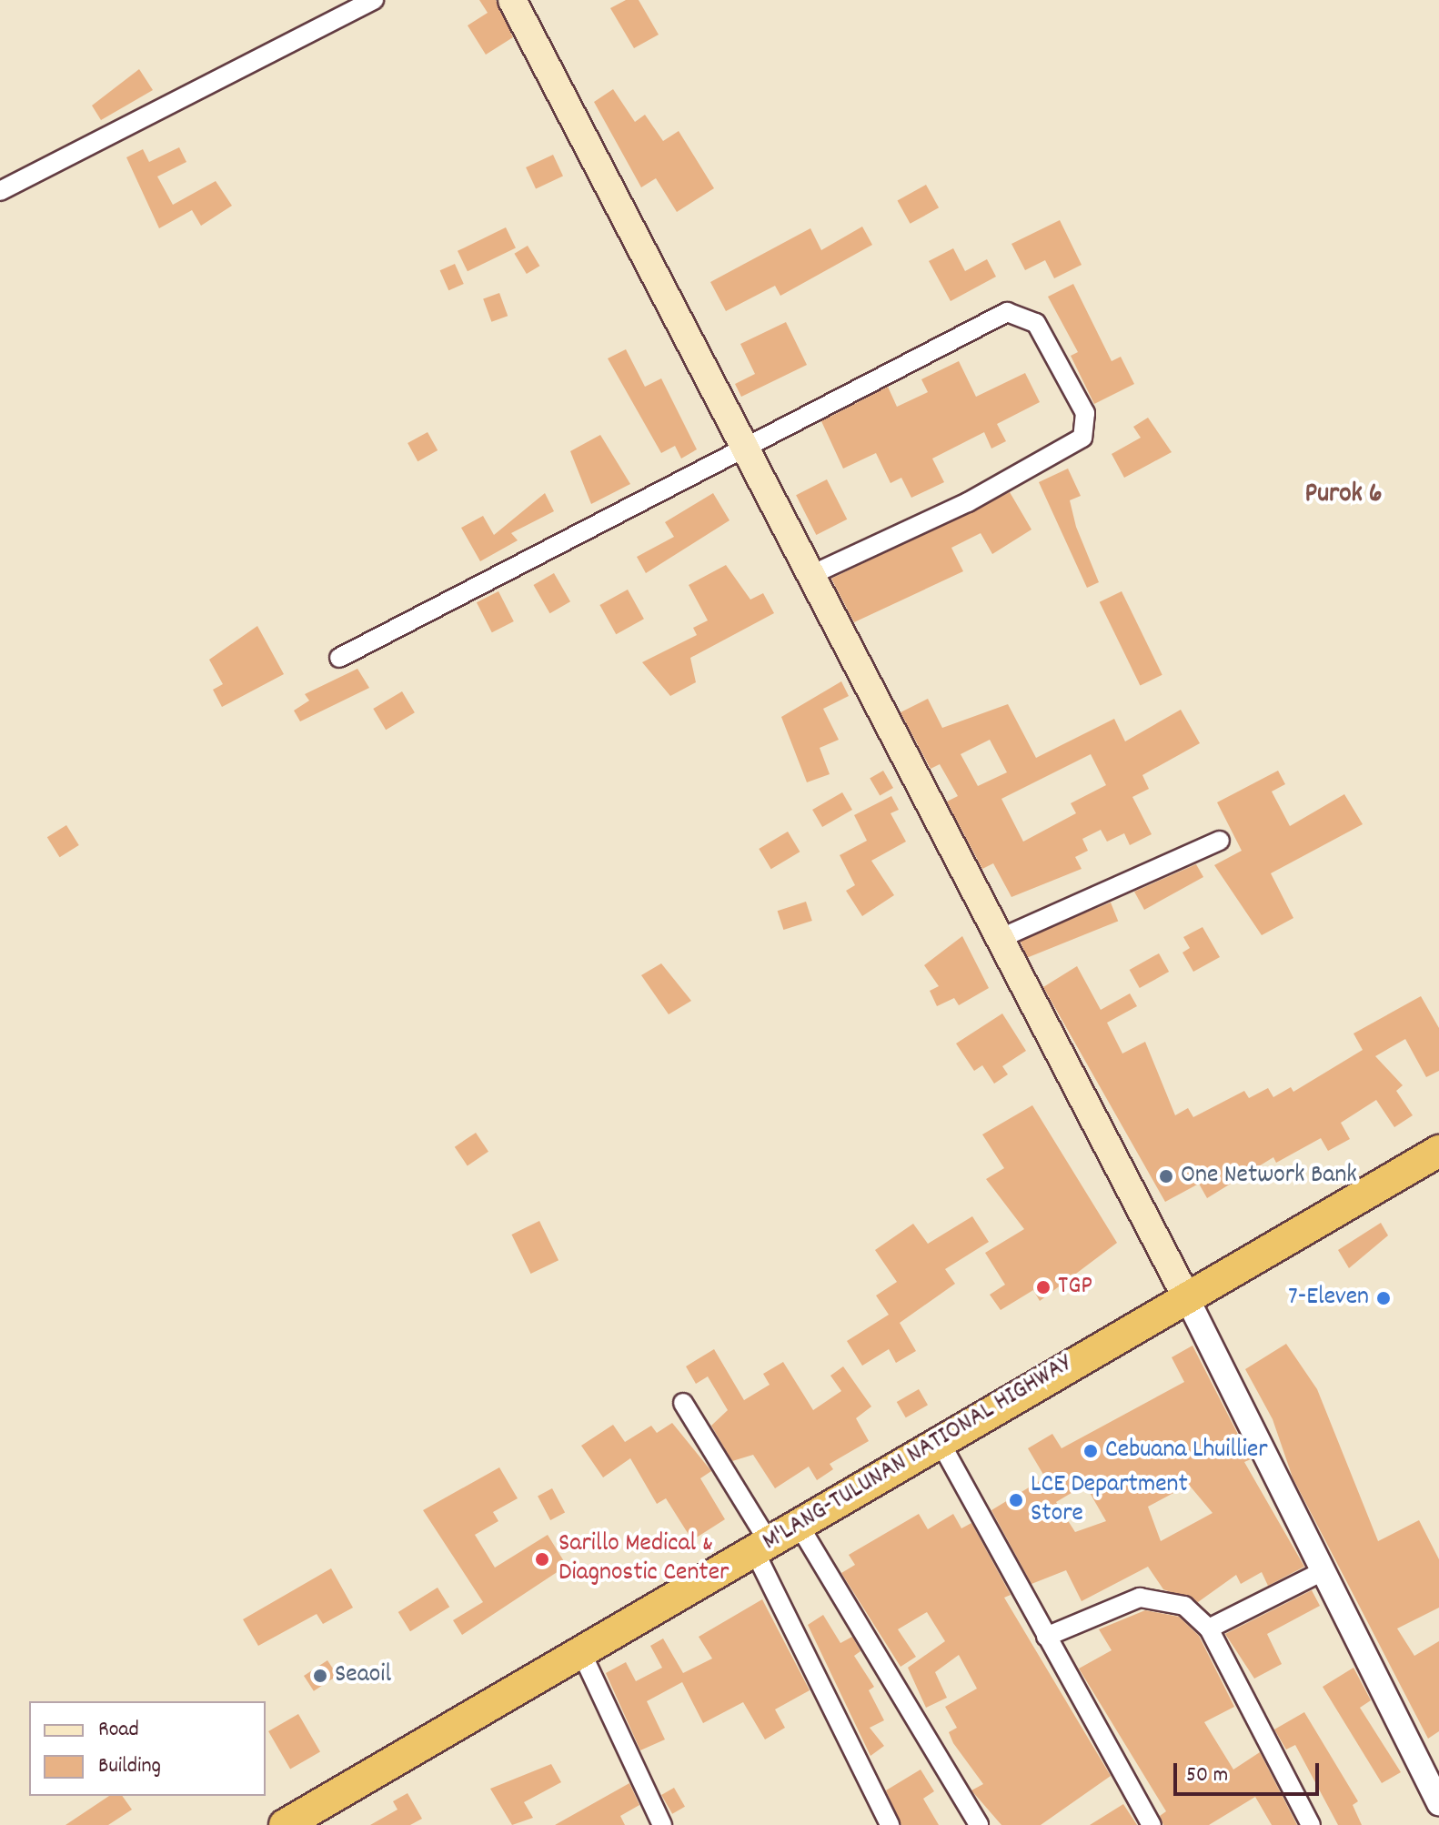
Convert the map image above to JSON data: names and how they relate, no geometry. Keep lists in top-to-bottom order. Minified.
{"streets":{"highway":["M'LANG-TULUNAN NATIONAL HIGHWAY"]},"districts":["Purok 6"],"places":["One Network Bank","TGP","7-Eleven","Cebuana Lhuillier","LCE Department Store","Sarillo Medical & Diagnostic Center","Seaoil"],"legend":["Road","Building"],"scale_bar":"50 m"}
